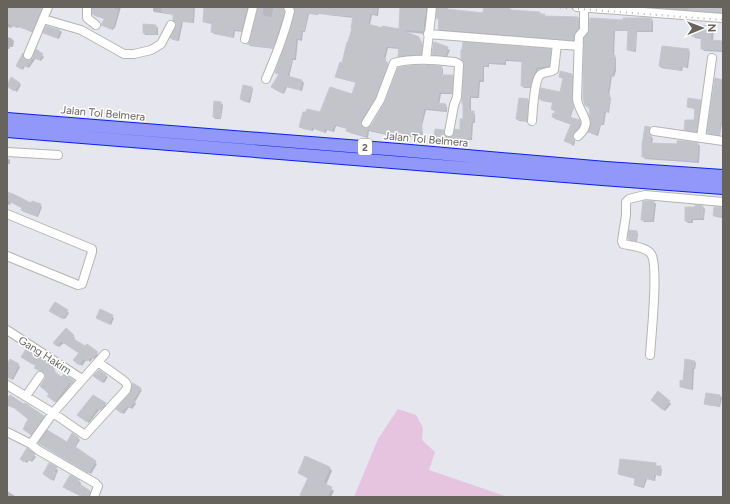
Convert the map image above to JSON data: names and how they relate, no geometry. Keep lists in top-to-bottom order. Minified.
{"streets":{"highway":["Jalan Tol Belmera","2"],"street":["Gang Hakim"]},"north":"right"}
